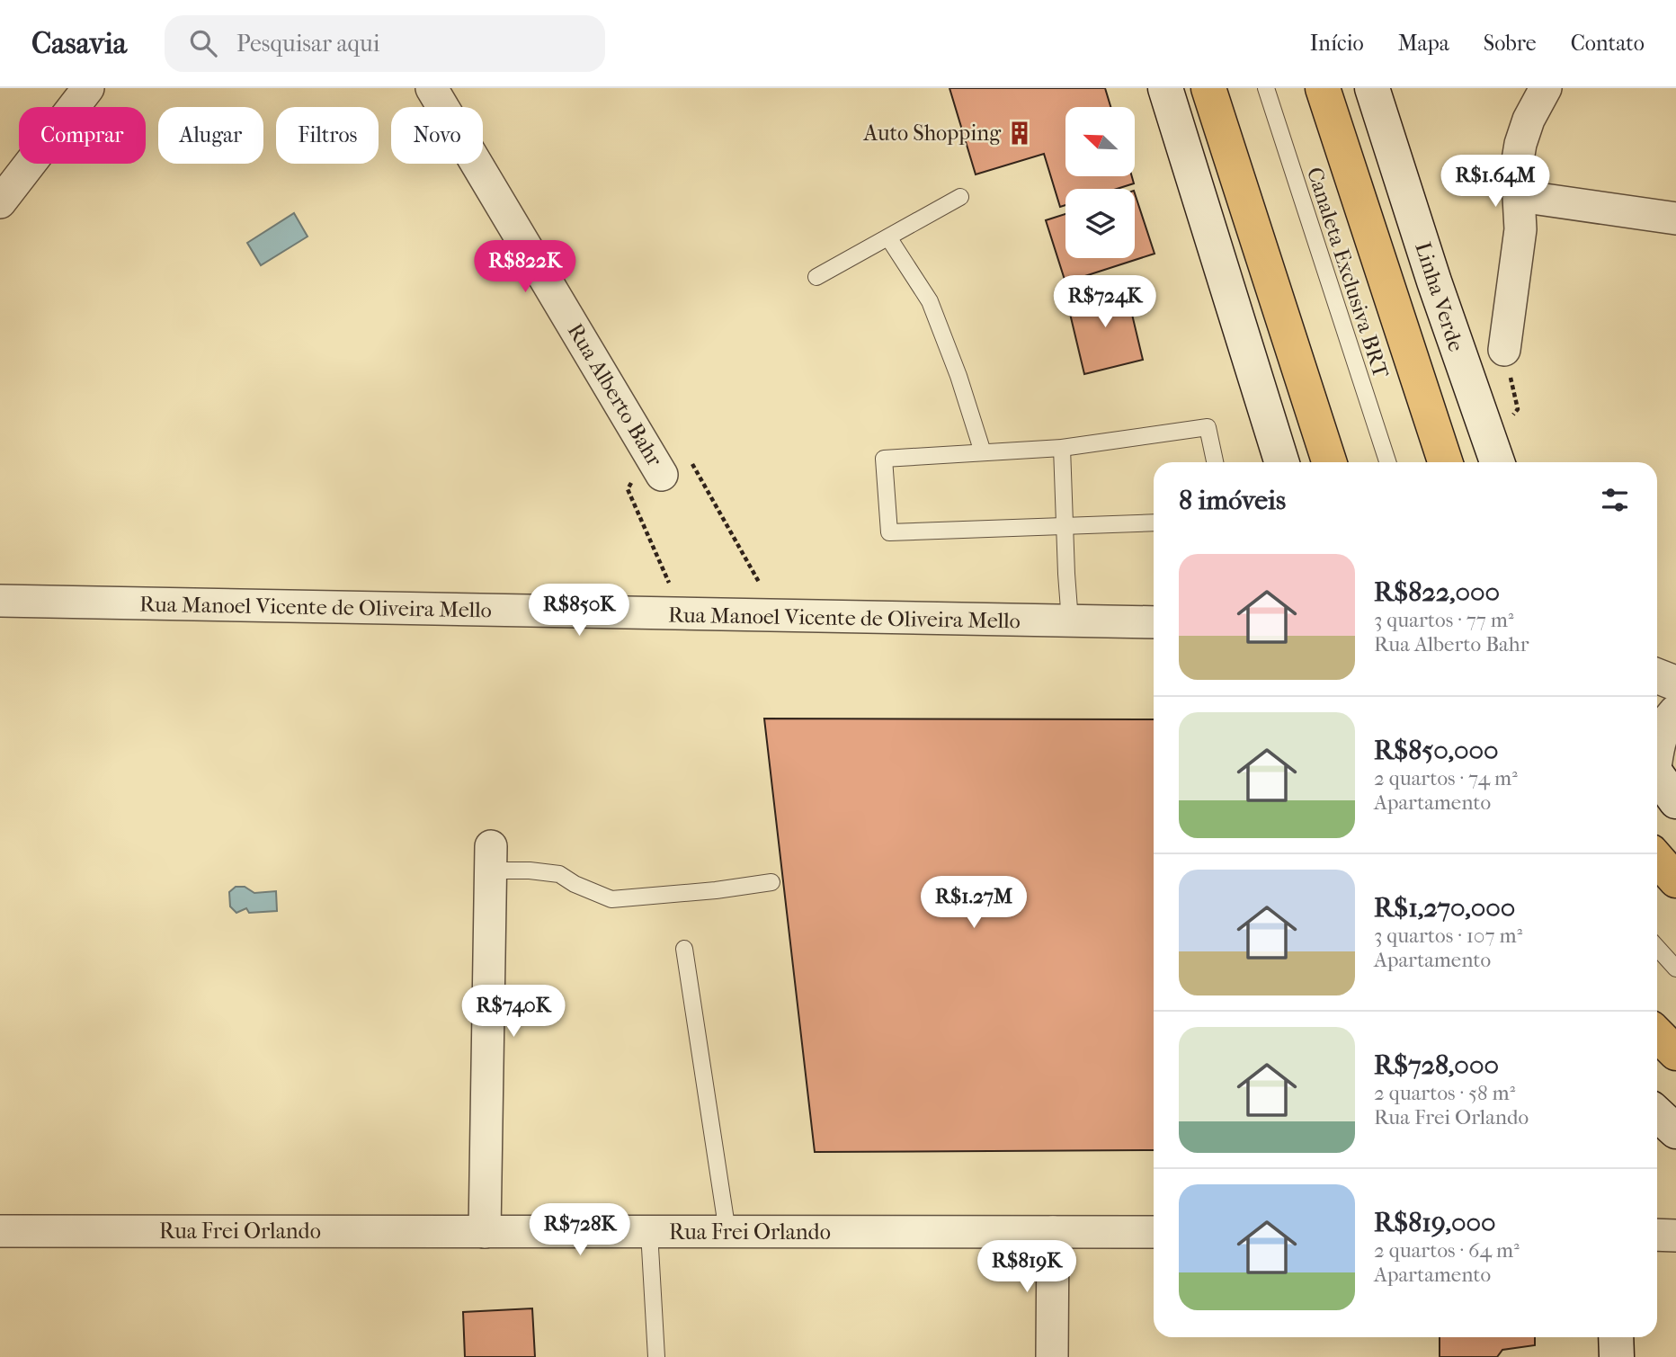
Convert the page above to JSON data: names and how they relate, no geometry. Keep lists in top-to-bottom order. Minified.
{"streets":{"main road":["Linha Verde"],"street":["Rua Alberto Bahr","Rua Manoel Vicente de Oliveira Mello","Rua Frei Orlando"],"lane":["Canaleta Exclusiva BRT"]},"places":{"building":["Auto Shopping"]},"north":"top left","page":{"header":"Casavia","search":"Pesquisar aqui","nav":["Início","Mapa","Sobre","Contato"],"chip":["Comprar","Alugar","Filtros","Novo"],"price":["R$1.64M","R$822K","R$724K","R$850K","R$1.27M","R$740K","R$728K","R$819K"],"heading":"8 imóveis","list":[{"name":"R$822,000","note":"3 quartos · 77 m² · Rua Alberto Bahr"},{"name":"R$850,000","note":"2 quartos · 74 m² · Apartamento"},{"name":"R$1,270,000","note":"3 quartos · 107 m² · Apartamento"},{"name":"R$728,000","note":"2 quartos · 58 m² · Rua Frei Orlando"},{"name":"R$819,000","note":"2 quartos · 64 m² · Apartamento"}]}}
